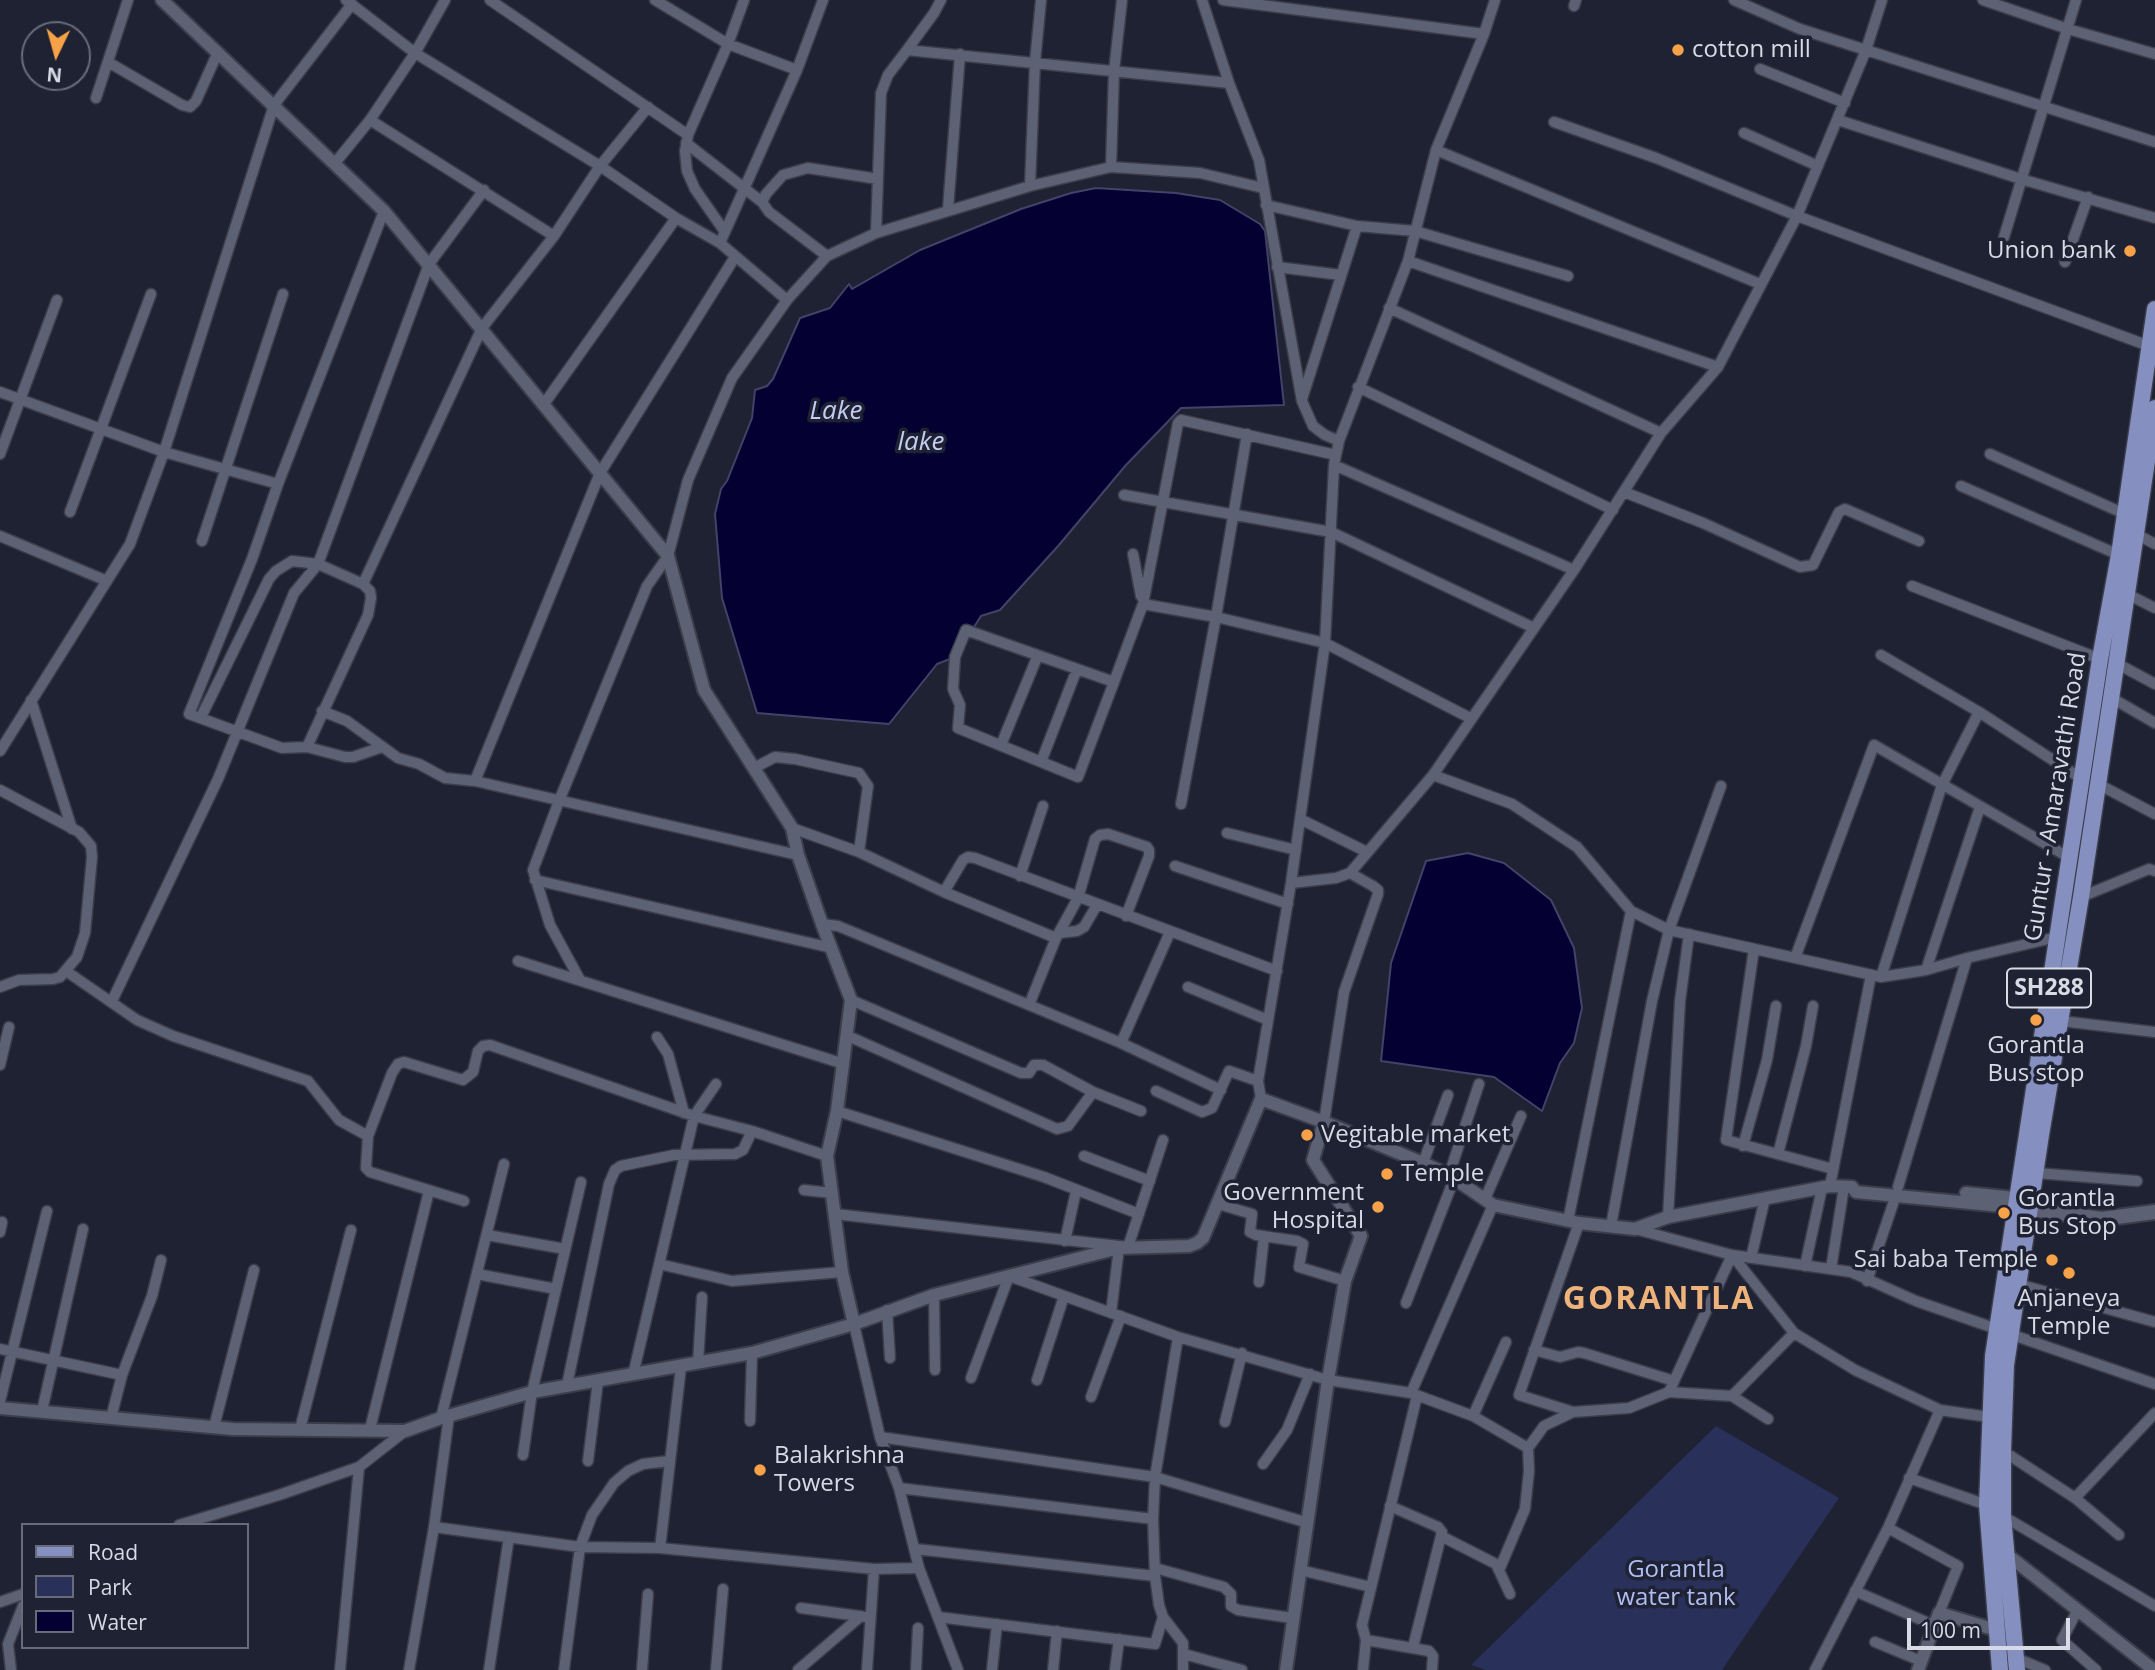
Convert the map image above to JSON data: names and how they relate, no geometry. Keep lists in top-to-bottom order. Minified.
{"streets":{"main road":["Guntur - Amaravathi Road","SH288"]},"districts":["GORANTLA"],"water":["Lake","lake"],"parks":["Gorantla water tank"],"places":["cotton mill","Union bank","Gorantla Bus stop","Vegitable market","Temple","Government Hospital","Gorantla Bus Stop","Sai baba Temple","Anjaneya Temple","Balakrishna Towers"],"legend":["Road","Park","Water"],"scale_bar":"100 m","north":"bottom"}
